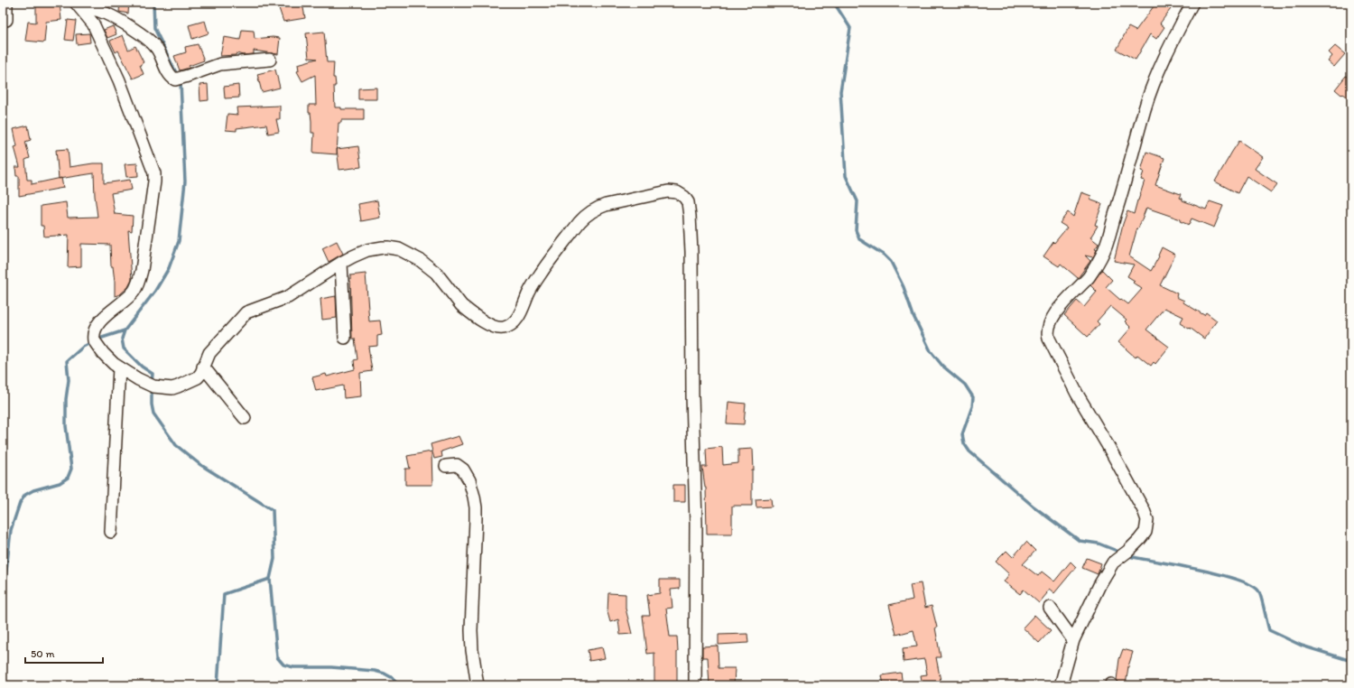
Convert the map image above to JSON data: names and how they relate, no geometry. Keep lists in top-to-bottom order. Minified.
{"scale_bar":"50 m"}
